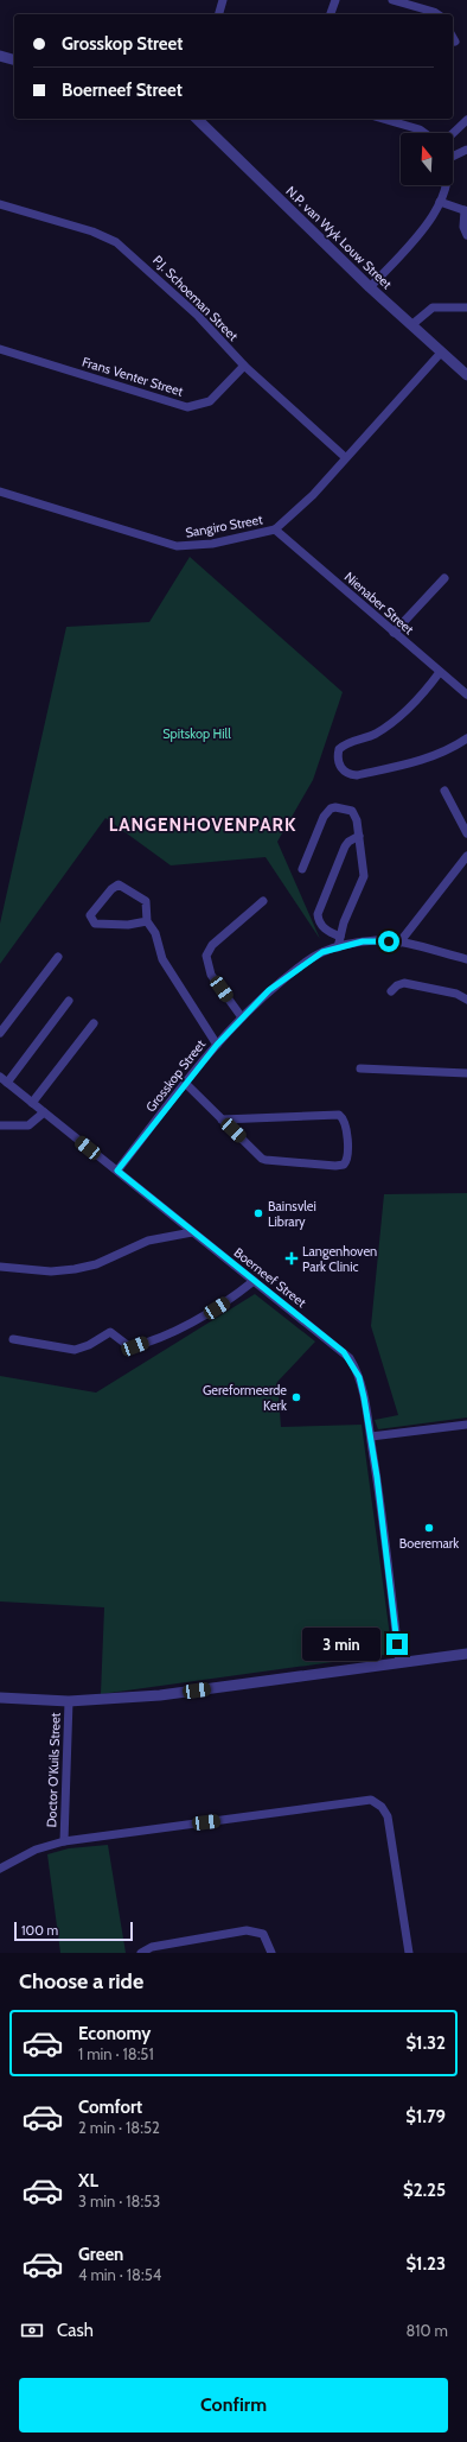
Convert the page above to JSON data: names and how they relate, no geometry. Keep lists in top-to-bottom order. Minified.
{"streets":{"street":["N.P. van Wyk Louw Street","P.J. Schoeman Street","Frans Venter Street","Sangiro Street","Nienaber Street","Grosskop Street","Boerneef Street","Doctor O'Kuils Street"]},"crossings":[["N.P. van Wyk Louw Street","Sangiro Street"],["P.J. Schoeman Street","Frans Venter Street"],["P.J. Schoeman Street","Sangiro Street"],["Sangiro Street","Nienaber Street"],["Grosskop Street","Boerneef Street"]],"districts":["LANGENHOVENPARK"],"parks":["Spitskop Hill"],"places":{"other":["Bainsvlei Library","Gereformeerde Kerk","Boeremark"],"health":["Langenhoven Park Clinic"]},"scale_bar":"100 m","north":"top","page":{"banner":["Grosskop Street","Boerneef Street"],"bubble":"3 min","scale":"100 m","heading":"Choose a ride","list":[{"name":"Economy","note":"1 min · 18:51","value":"$1.32"},{"name":"Comfort","note":"2 min · 18:52","value":"$1.79"},{"name":"XL","note":"3 min · 18:53","value":"$2.25"},{"name":"Green","note":"4 min · 18:54","value":"$1.23"}],"pay":["Cash","810 m"],"buttons":"Confirm"}}
